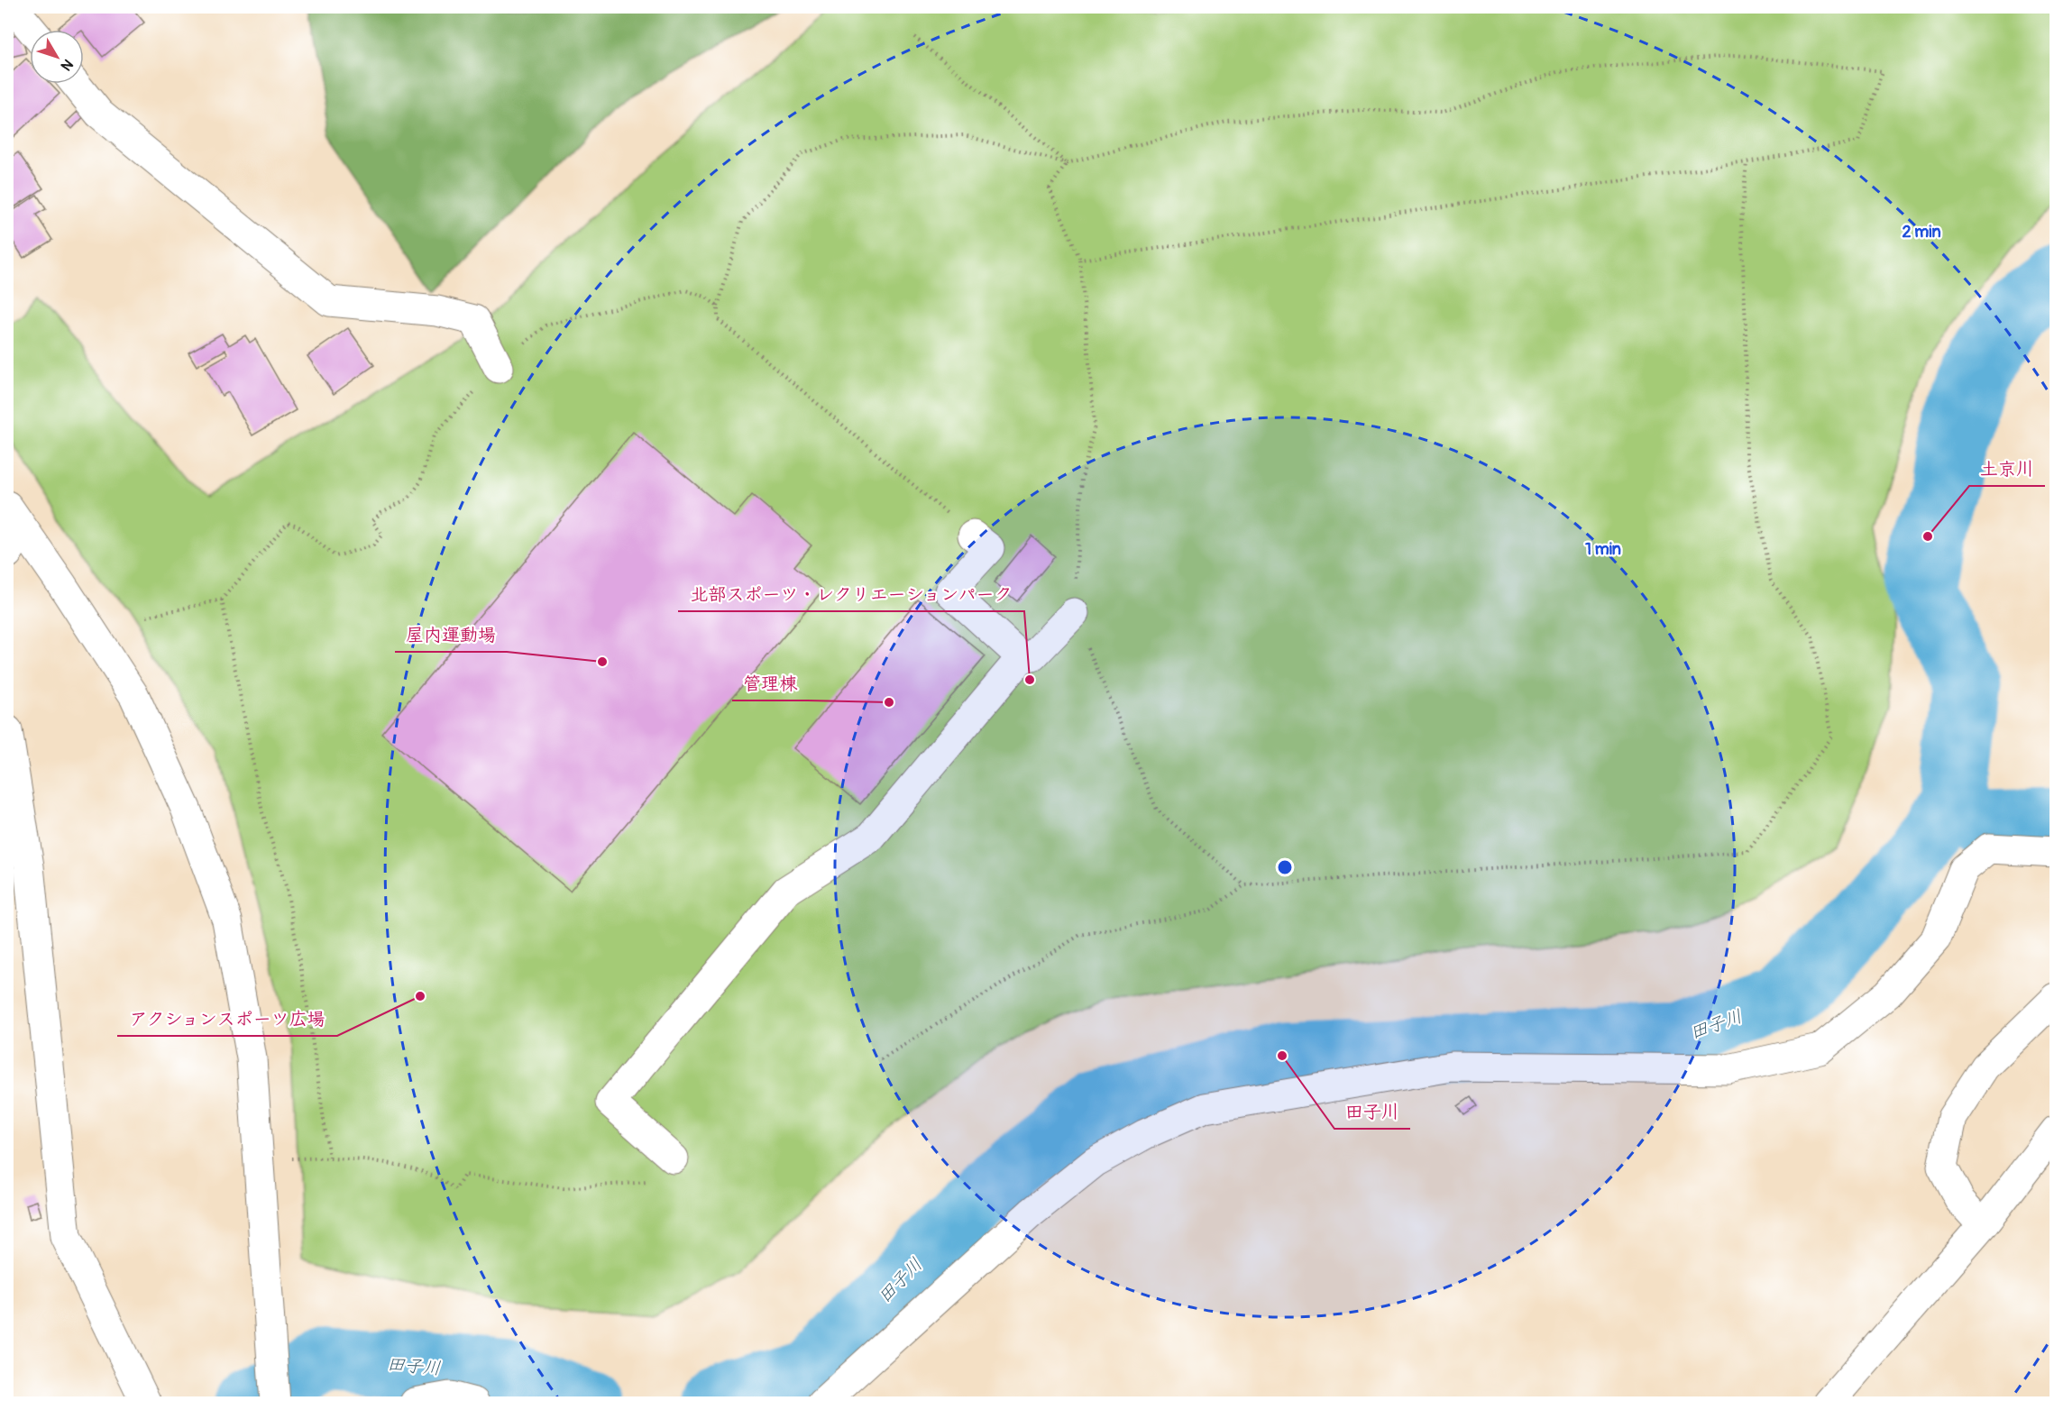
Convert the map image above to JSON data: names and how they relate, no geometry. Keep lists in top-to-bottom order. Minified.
{"water":["田子川"],"places":["土京川","屋内運動場","北部スポーツ・レクリエーションパーク","管理棟","アクションスポーツ広場","田子川"],"north":"bottom right","rings":["2 min","1 min"]}
